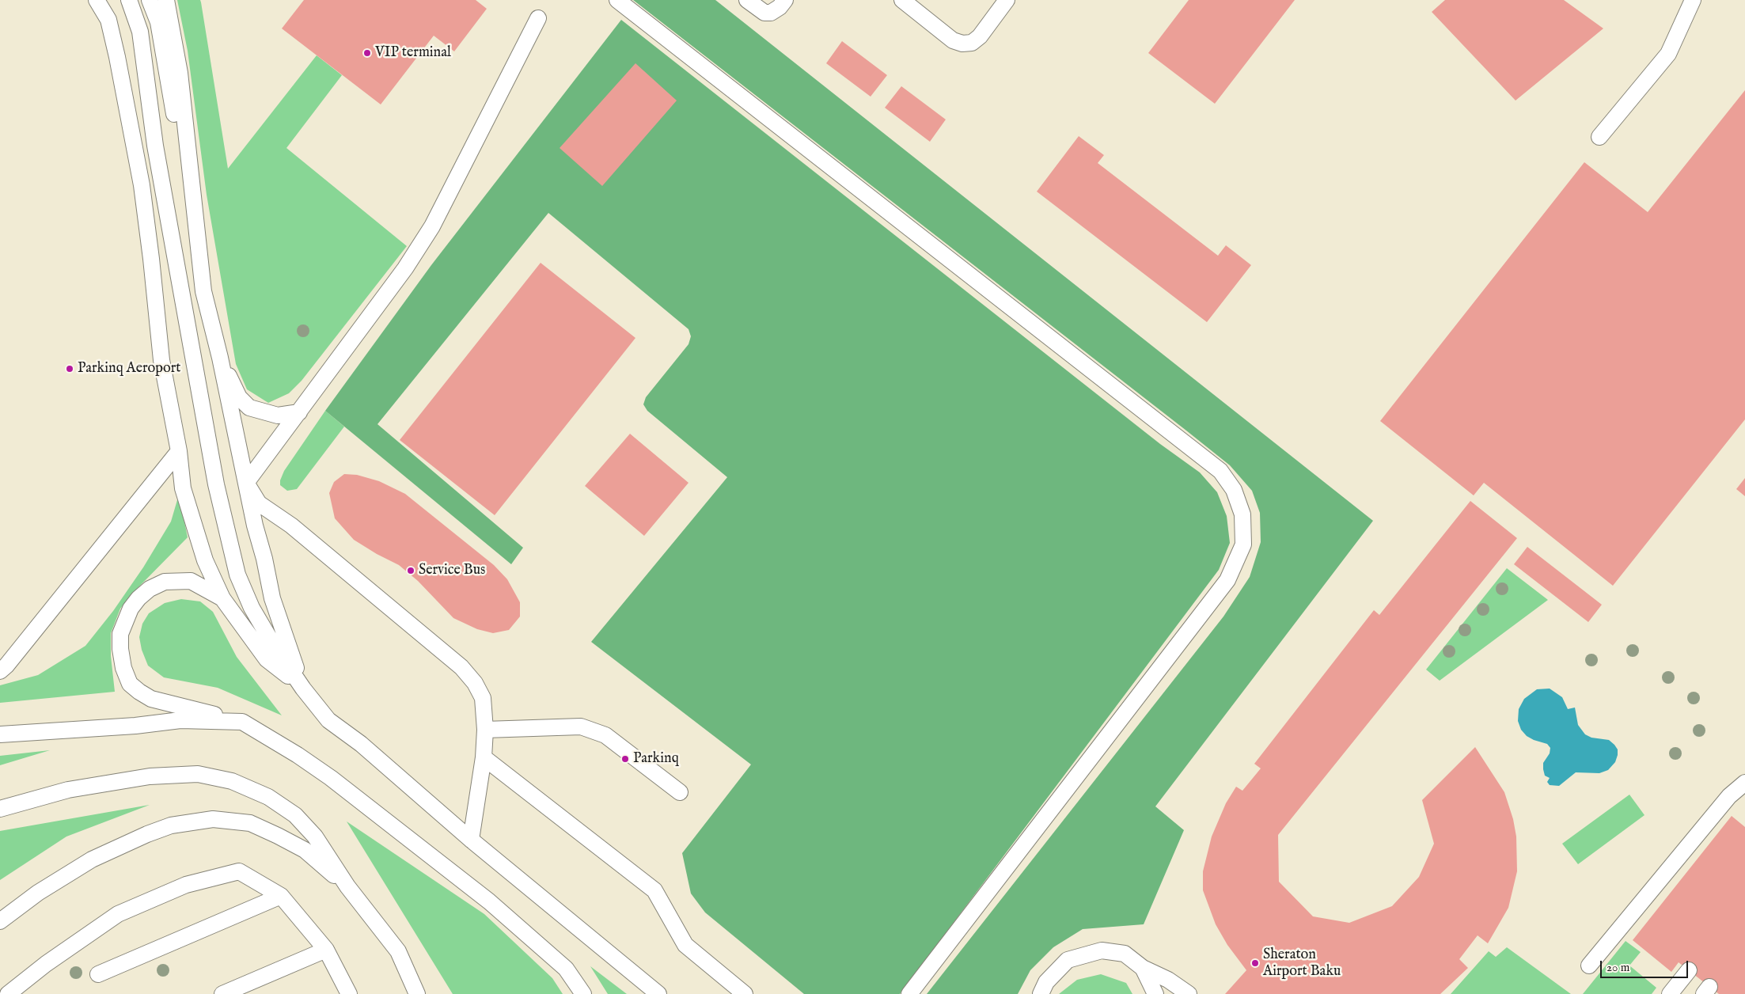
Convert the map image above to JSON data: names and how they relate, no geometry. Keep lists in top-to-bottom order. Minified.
{"places":["VIP terminal","Parkinq Aeroport","Service Bus","Parkinq","Sheraton Airport Baku"],"scale_bar":"20 m"}
